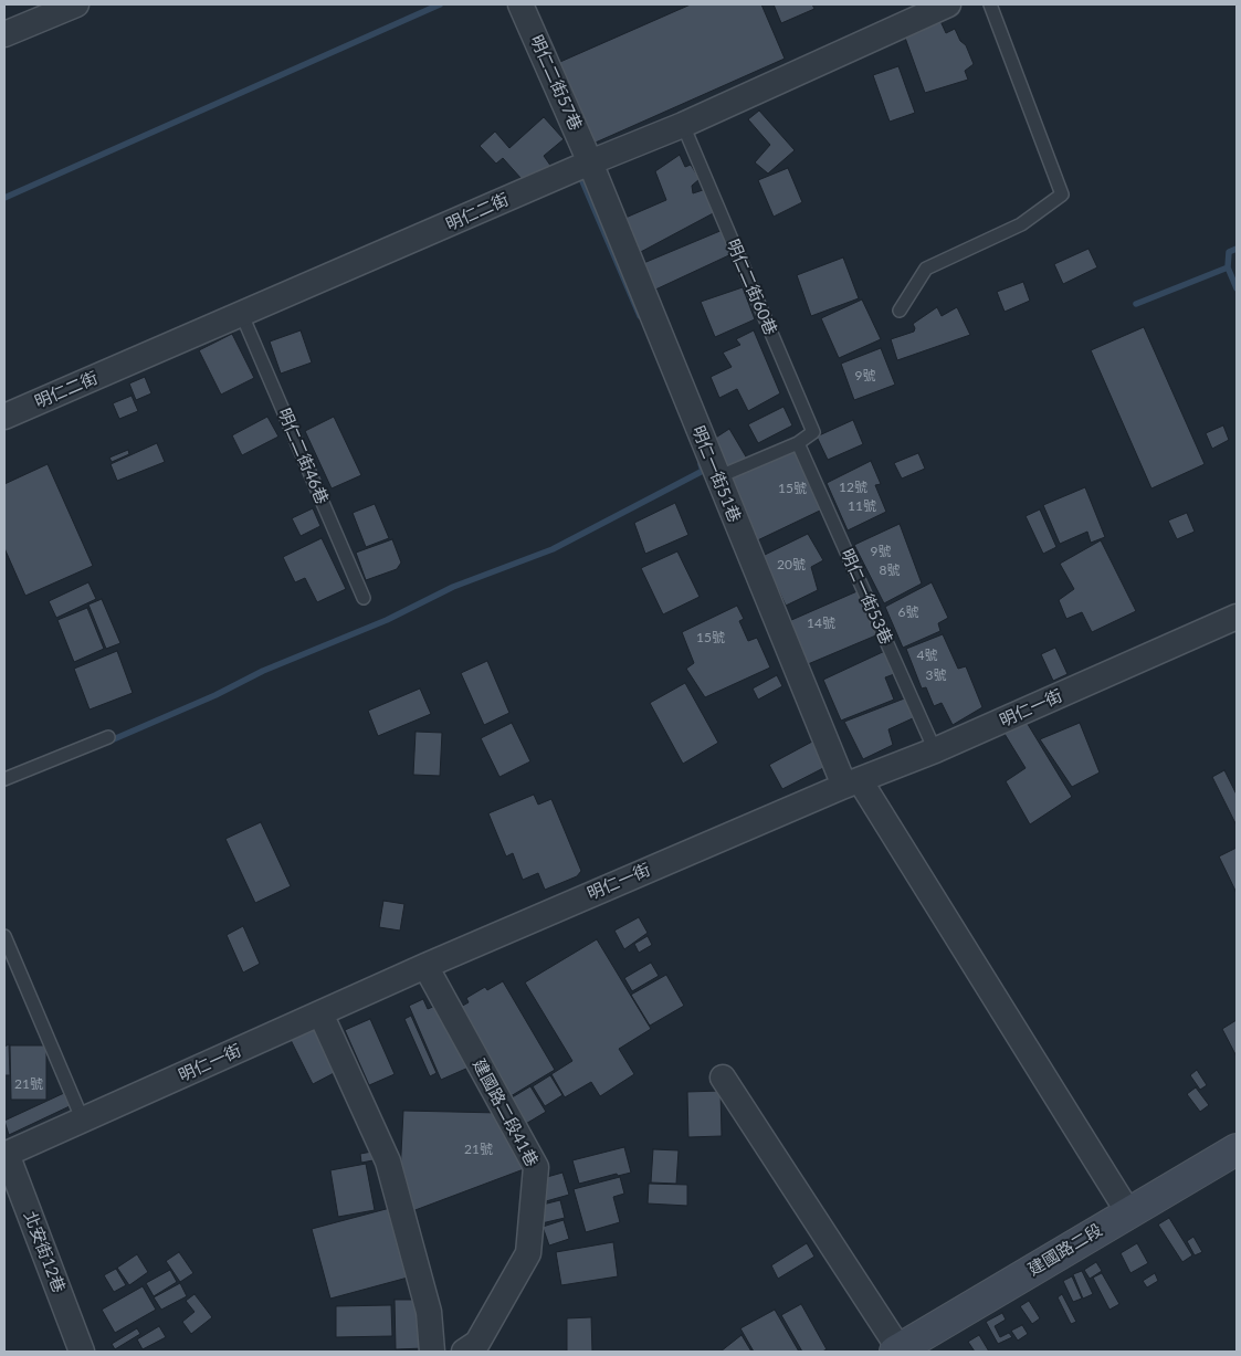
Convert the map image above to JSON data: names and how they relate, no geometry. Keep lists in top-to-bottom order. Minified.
{"streets":{"street":["明仁二街57巷","明仁二街","明仁一街51巷","明仁一街","建國路二段41巷","建國路二段","北安街12巷"],"lane":["明仁二街60巷","明仁二街46巷","明仁一街53巷"]},"crossings":[["明仁二街57巷","明仁二街"],["明仁二街57巷","明仁一街51巷"],["明仁二街","明仁二街60巷"],["明仁二街","明仁二街46巷"],["明仁二街","明仁一街51巷"],["明仁二街60巷","明仁一街53巷"],["明仁一街51巷","明仁一街"],["明仁一街51巷","建國路二段"],["明仁一街53巷","明仁一街"],["明仁一街","建國路二段41巷"],["明仁一街","北安街12巷"]],"house_numbers":["9號","12號","15號","11號","9號","20號","8號","6號","14號","15號","4號","3號","21號","21號"]}
